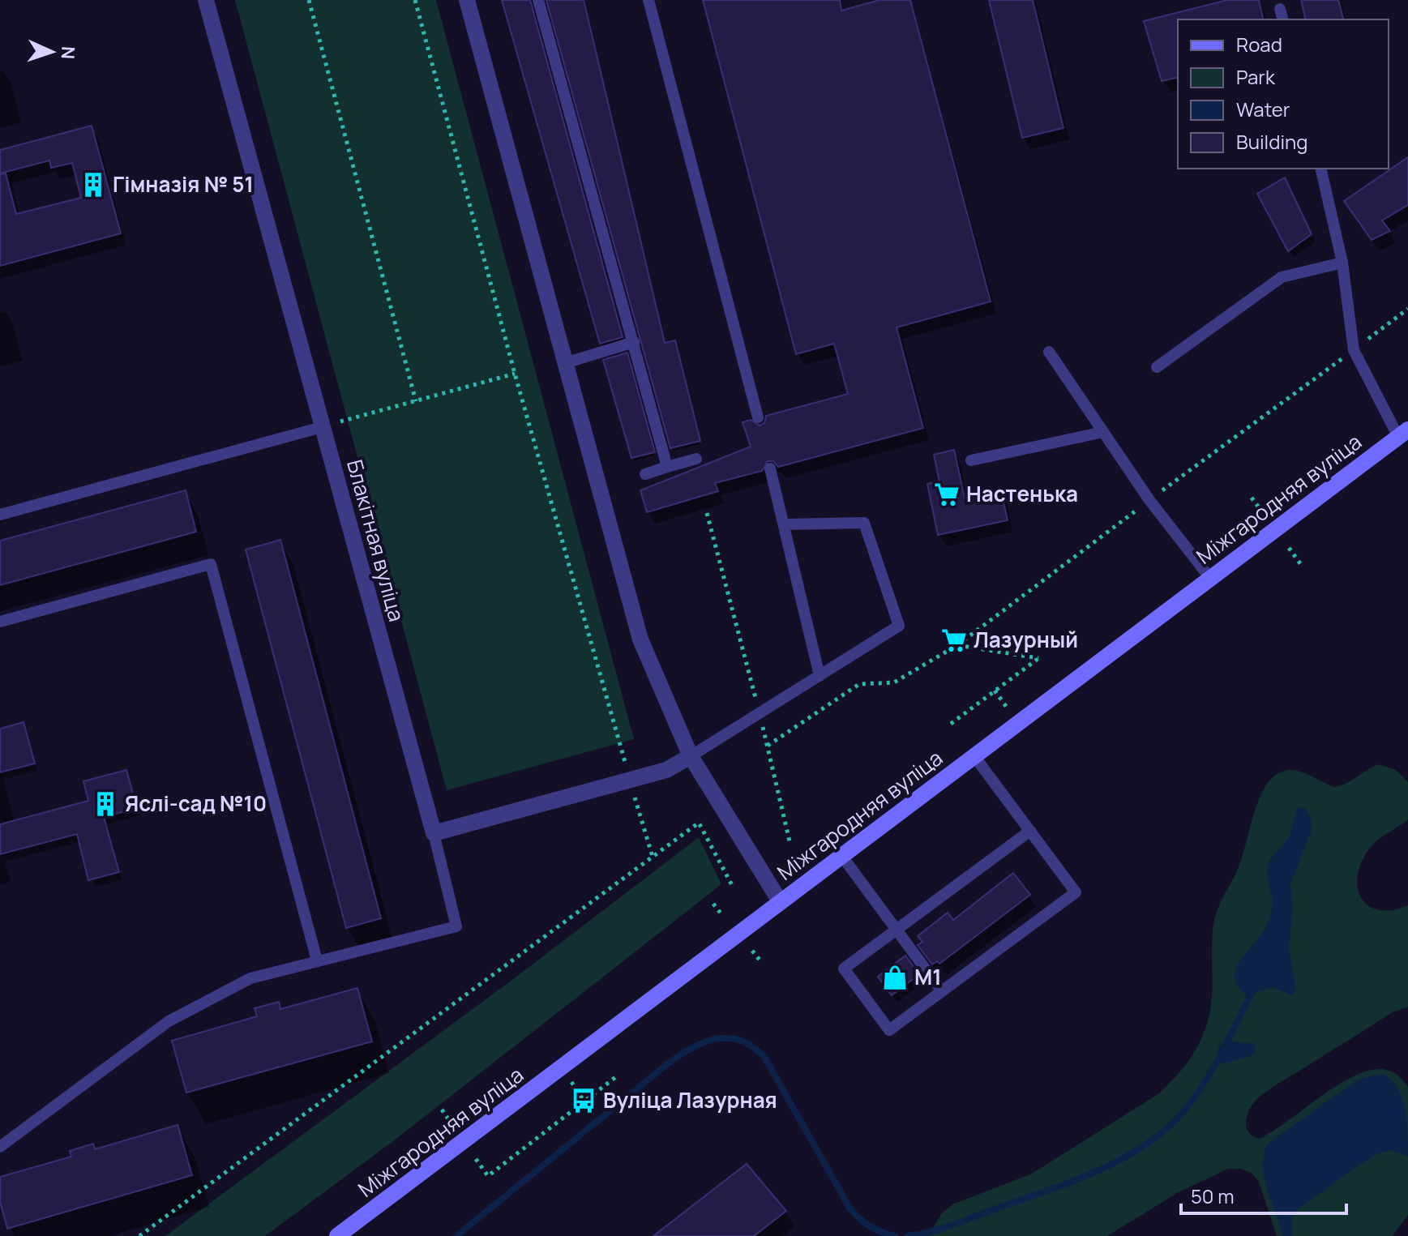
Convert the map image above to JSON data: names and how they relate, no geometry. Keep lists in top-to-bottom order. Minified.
{"streets":{"main road":["Міжгародняя вуліца"],"street":["Блакітная вуліца"]},"places":{"building":["Гімназія № 51","Яслі-сад №10"],"supermarket":["Настенька","Лазурный"],"shop":["М1"],"bus stop":["Вуліца Лазурная"]},"legend":["Road","Park","Water","Building"],"scale_bar":"50 m","north":"right"}
